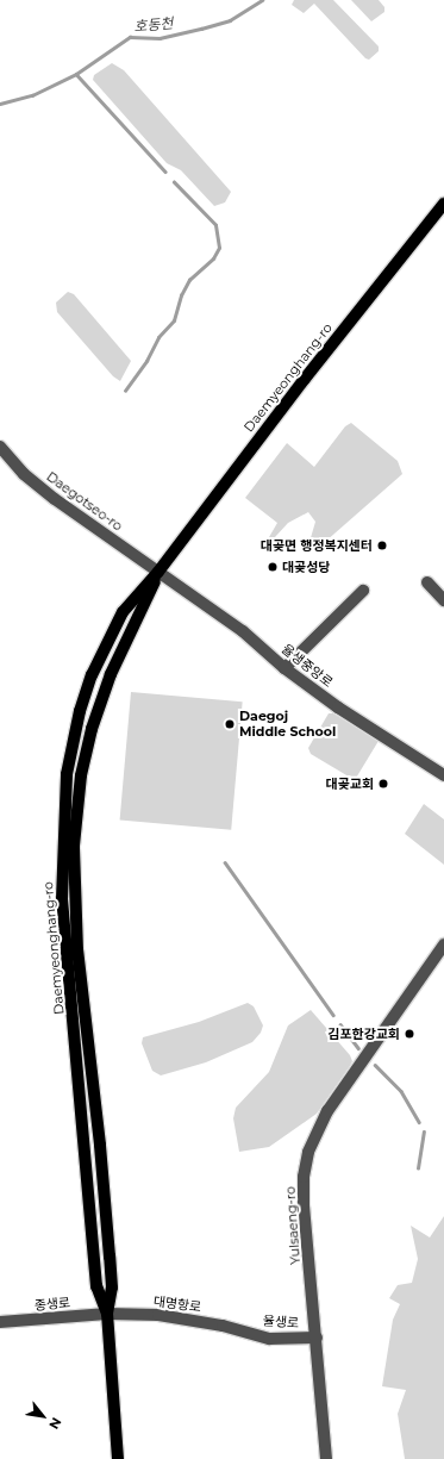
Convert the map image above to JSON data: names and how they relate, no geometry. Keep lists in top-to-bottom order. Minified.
{"streets":{"main road":["Daemyeonghang-ro"],"street":["Daegotseo-ro","율생중앙로","Yulsaeng-ro","종생로","대명항로","율생로"]},"crossings":[["Daemyeonghang-ro","Daegotseo-ro"],["Daemyeonghang-ro","율생중앙로"],["Daemyeonghang-ro","종생로"],["Daemyeonghang-ro","대명항로"],["Daegotseo-ro","율생중앙로"],["Yulsaeng-ro","율생로"],["종생로","대명항로"],["대명항로","율생로"]],"water":["호동천"],"places":["대곶면 행정복지센터","대곶성당","Daegoj Middle School","대곶교회","김포한강교회"],"north":"bottom right"}
